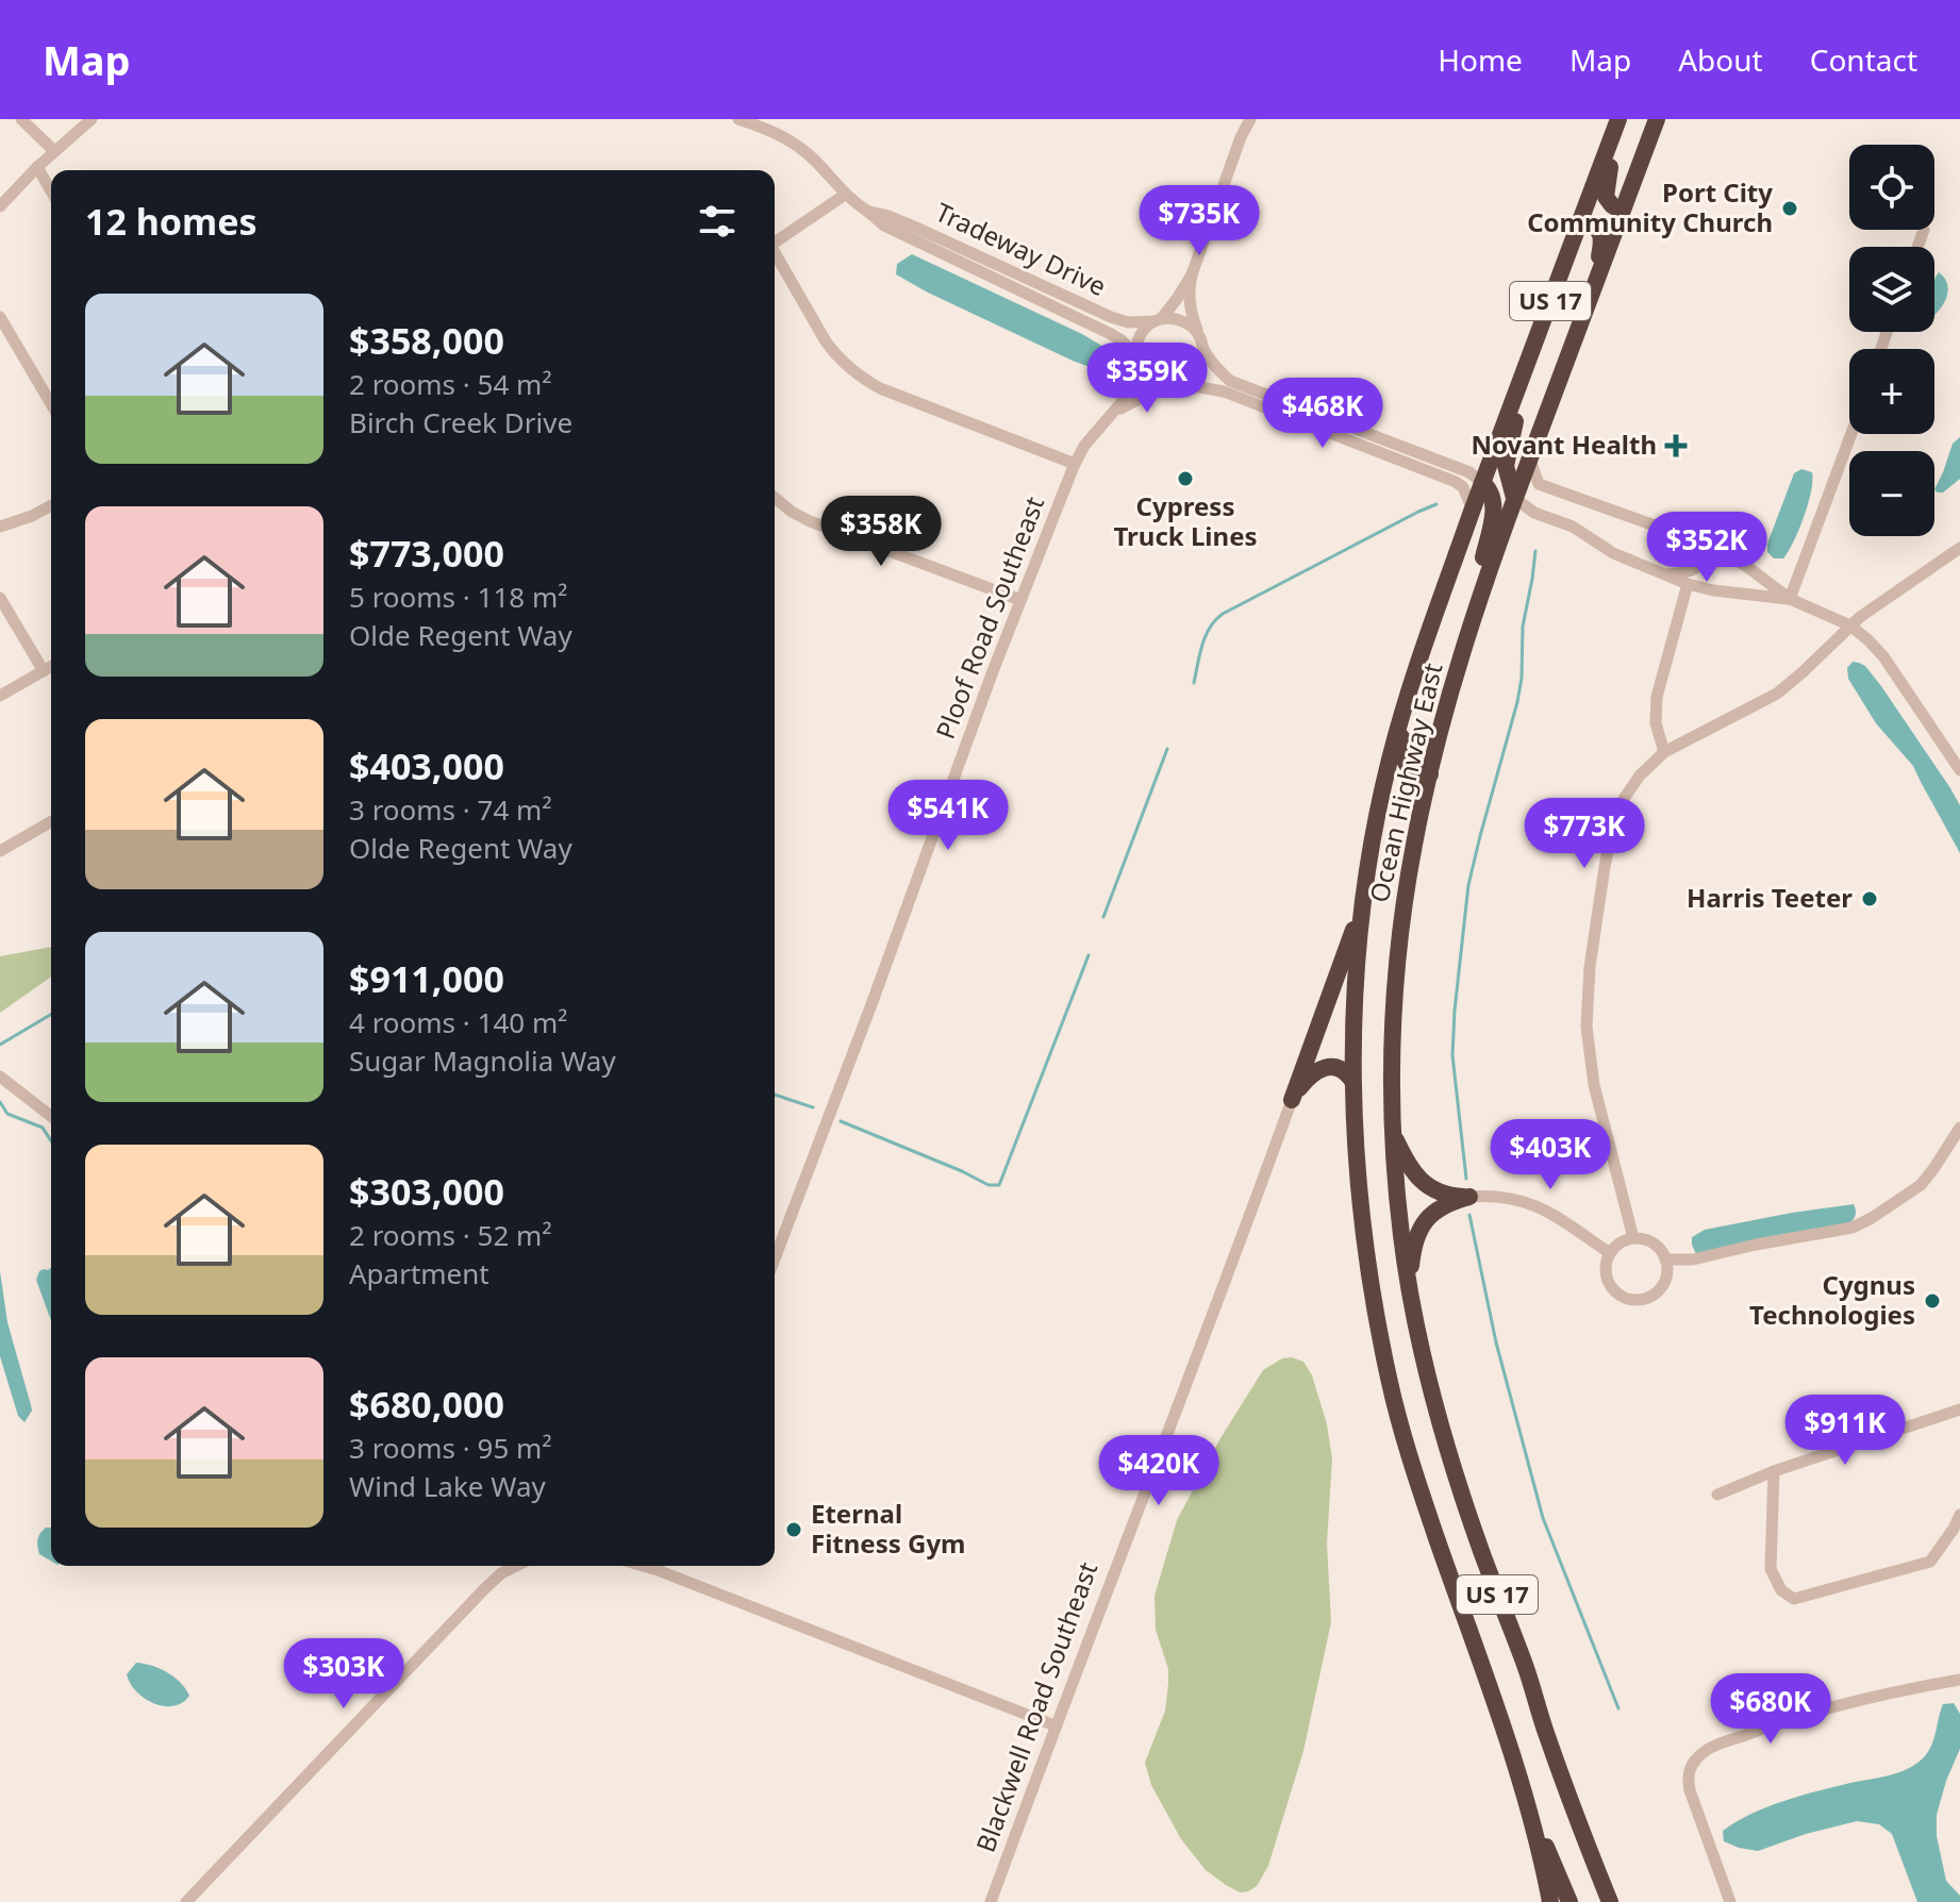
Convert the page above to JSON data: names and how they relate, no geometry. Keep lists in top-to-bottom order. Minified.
{"streets":{"highway":["US 17","Ocean Highway East"],"street":["Tradeway Drive","Ploof Road Southeast","Blackwell Road Southeast"]},"crossings":[["Tradeway Drive","Ploof Road Southeast"],["US 17","Ocean Highway East"]],"places":{"other":["Port City Community Church","Cypress Truck Lines","Harris Teeter","Cygnus Technologies","Eternal Fitness Gym"],"health":["Novant Health"]},"page":{"header":"Map","nav":["Home","Map","About","Contact"],"map_buttons":["+","−"],"heading":"12 homes","price":["$735K","$359K","$468K","$358K","$352K","$541K","$773K","$403K","$911K","$420K","$303K","$680K"],"list":[{"name":"$358,000","note":"2 rooms · 54 m² · Birch Creek Drive"},{"name":"$773,000","note":"5 rooms · 118 m² · Olde Regent Way"},{"name":"$403,000","note":"3 rooms · 74 m² · Olde Regent Way"},{"name":"$911,000","note":"4 rooms · 140 m² · Sugar Magnolia Way"},{"name":"$303,000","note":"2 rooms · 52 m² · Apartment"},{"name":"$680,000","note":"3 rooms · 95 m² · Wind Lake Way"}]}}
